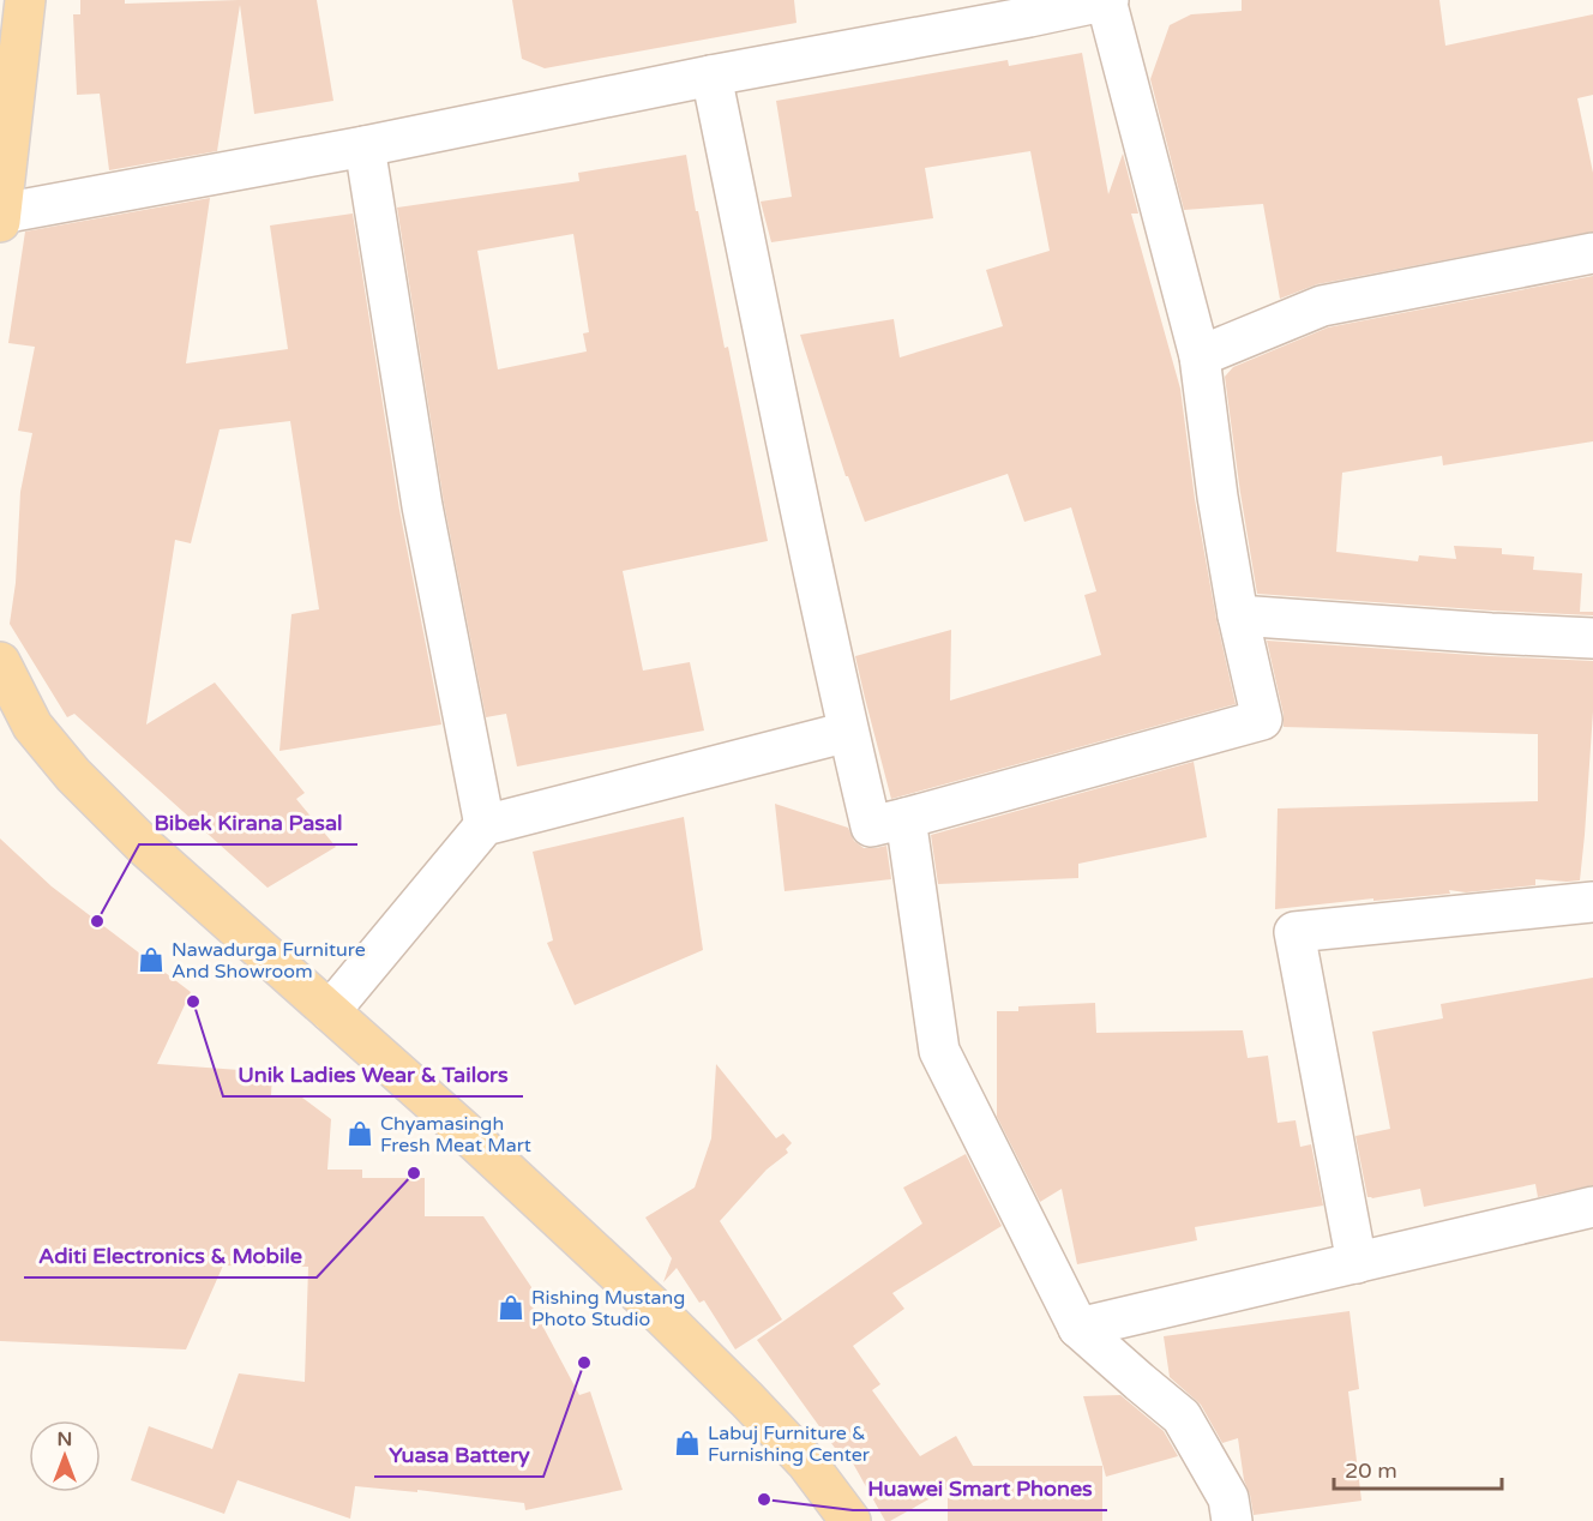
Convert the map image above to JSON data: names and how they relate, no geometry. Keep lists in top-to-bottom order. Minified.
{"places":{"other":["Bibek Kirana Pasal","Unik Ladies Wear & Tailors","Aditi Electronics & Mobile","Yuasa Battery","Huawei Smart Phones"],"shop":["Nawadurga Furniture And Showroom","Chyamasingh Fresh Meat Mart","Rishing Mustang Photo Studio","Labuj Furniture & Furnishing Center"]},"scale_bar":"20 m","north":"top"}
